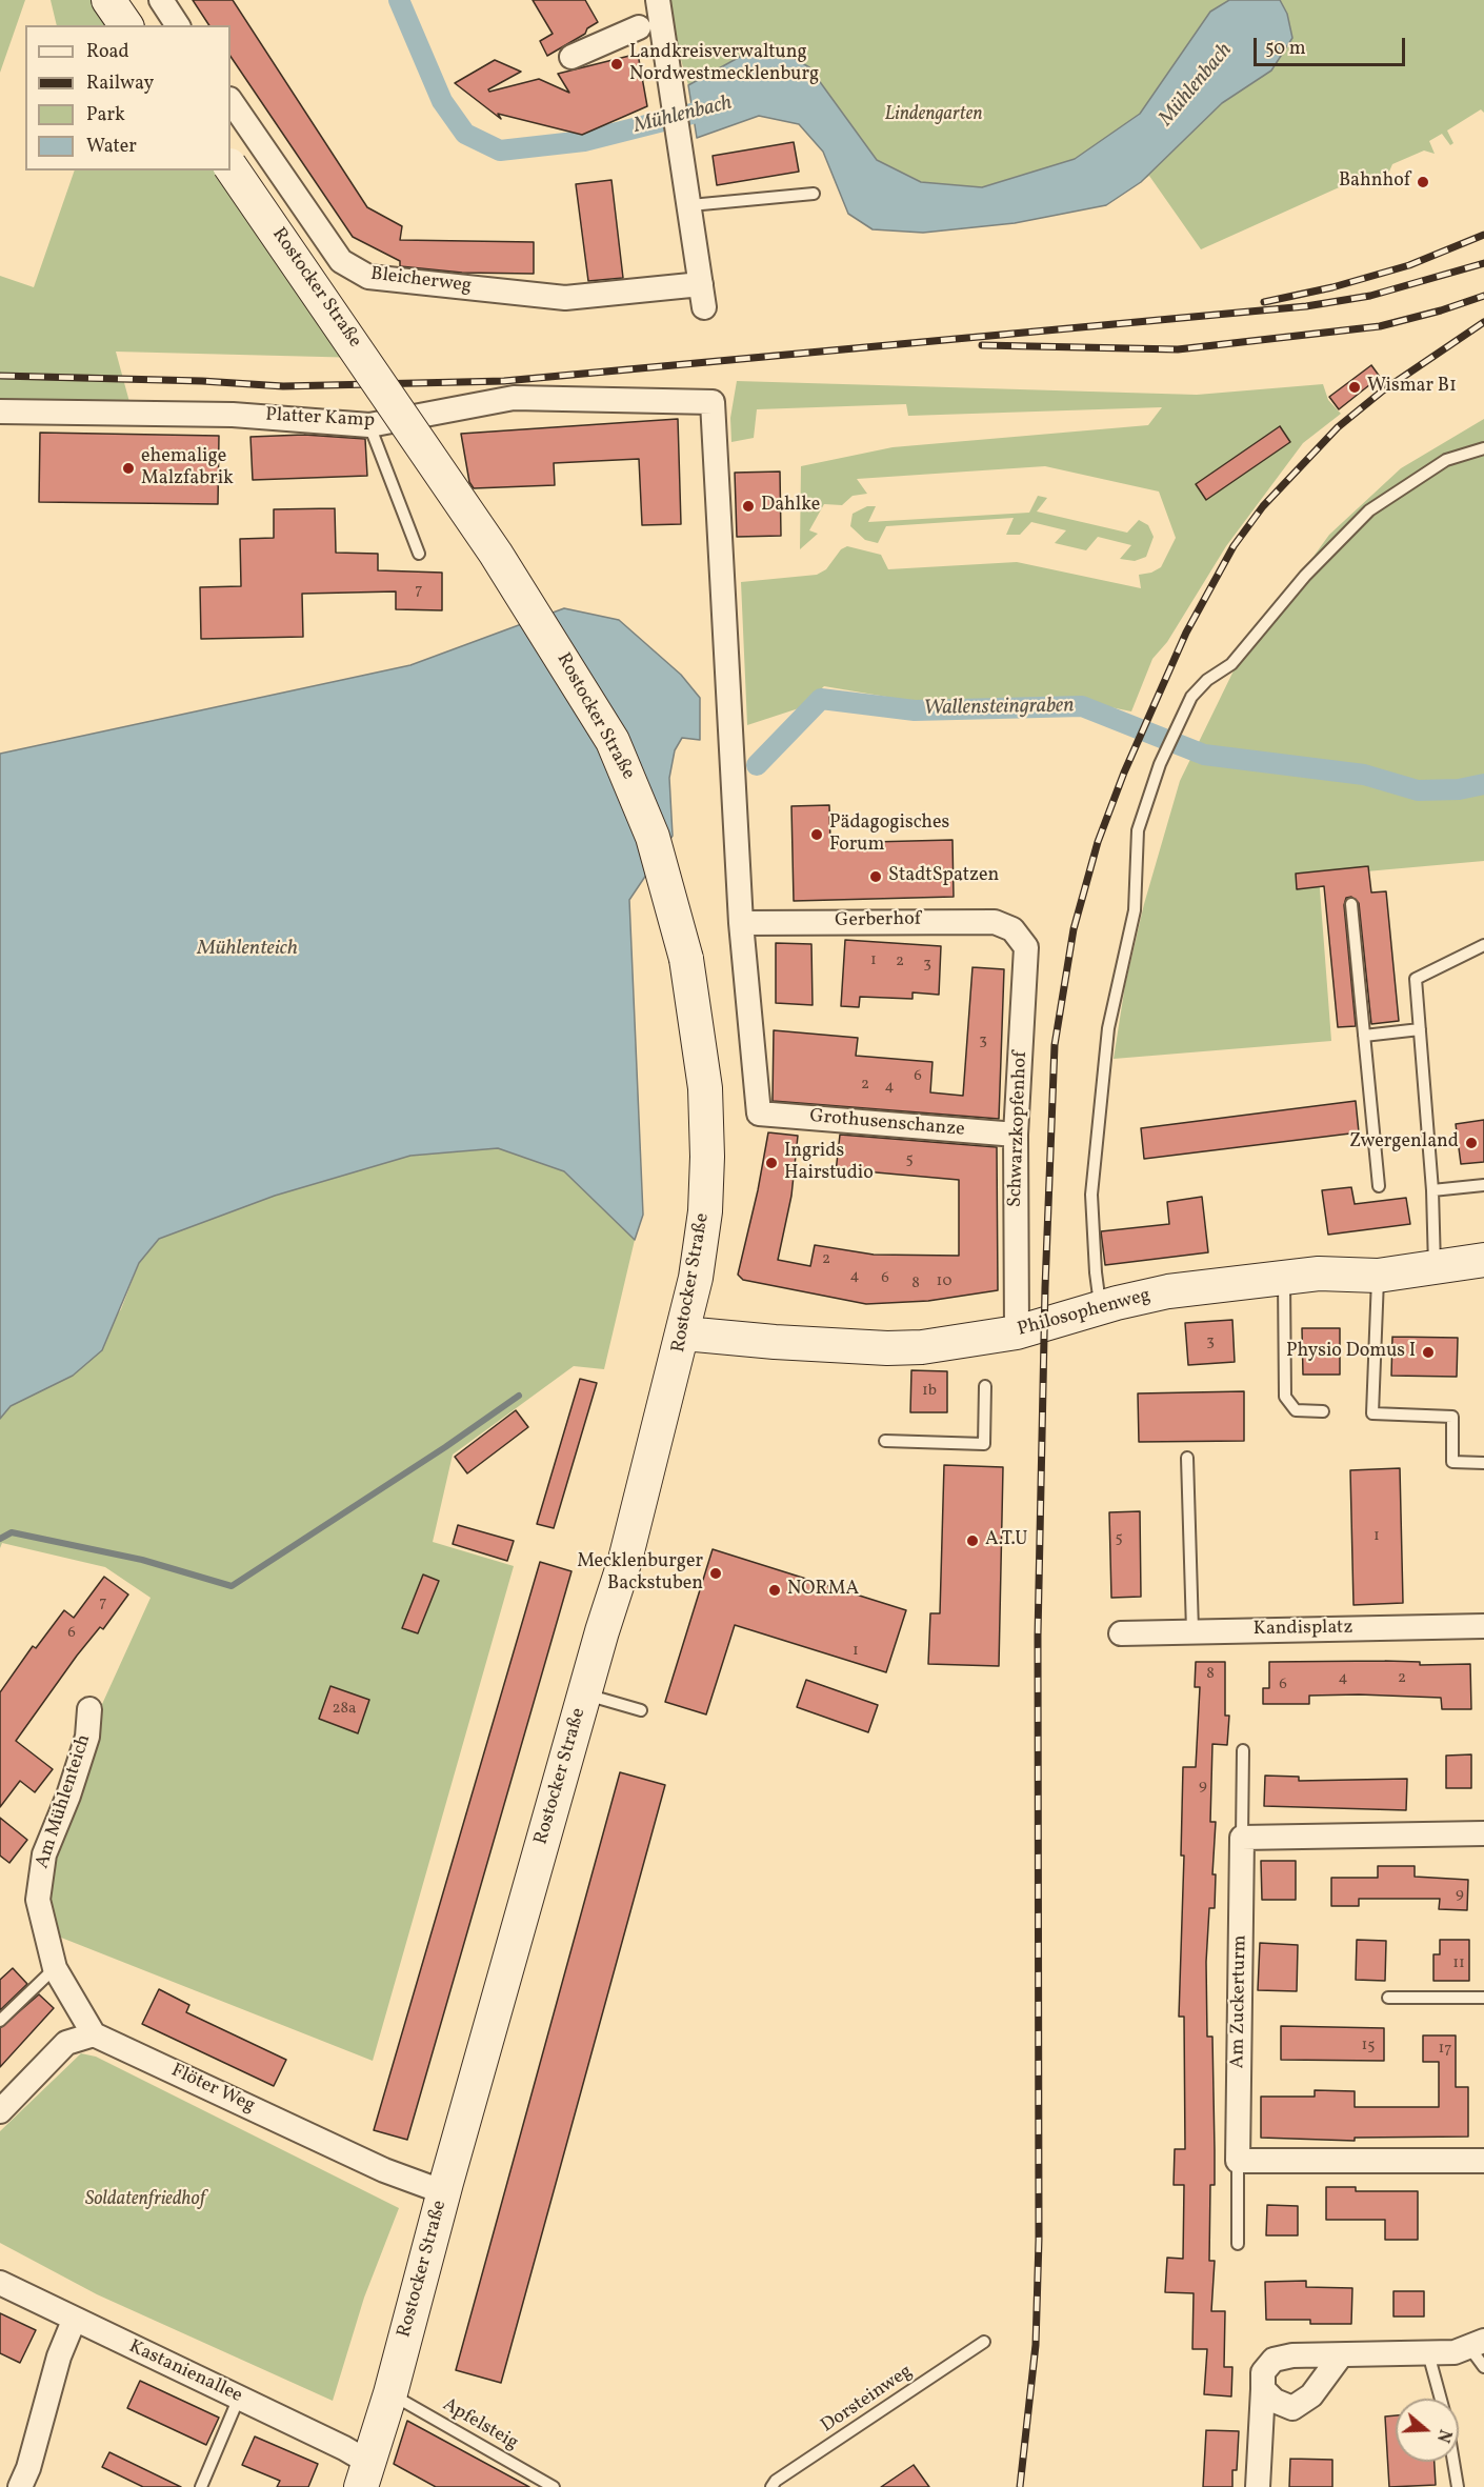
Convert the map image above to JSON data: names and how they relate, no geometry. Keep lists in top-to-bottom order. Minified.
{"streets":{"main road":["Rostocker Straße","Philosophenweg"],"street":["Bleicherweg","Platter Kamp","Gerberhof","Grothusenschanze","Schwarzkopfenhof","Kandisplatz","Am Mühlenteich","Am Zuckerturm","Flöter Weg","Kastanienallee"],"lane":["Dorsteinweg","Apfelsteig"]},"crossings":[["Rostocker Straße","Philosophenweg"],["Rostocker Straße","Flöter Weg"],["Rostocker Straße","Kastanienallee"],["Rostocker Straße","Apfelsteig"],["Platter Kamp","Gerberhof"],["Platter Kamp","Grothusenschanze"],["Gerberhof","Grothusenschanze"],["Gerberhof","Schwarzkopfenhof"],["Grothusenschanze","Schwarzkopfenhof"],["Schwarzkopfenhof","Philosophenweg"],["Am Mühlenteich","Flöter Weg"]],"water":["Mühlenbach","Wallensteingraben","Mühlenteich"],"parks":["Lindengarten","Soldatenfriedhof"],"places":["Landkreisverwaltung Nordwestmecklenburg","Bahnhof","Wismar B1","ehemalige Malzfabrik","Dahlke","Pädagogisches Forum","StadtSpatzen","Zwergenland","Ingrids Hairstudio","Physio Domus I","A.T.U","Mecklenburger Backstuben","NORMA"],"house_numbers":["7","1","2","3","3","6","2","4","5","2","4","6","10","8","3","1b","1","5","7","6","1","8","4","2","6","28a","9","9","11","15","17"],"legend":["Road","Railway","Park","Water"],"scale_bar":"50 m","north":"right"}
